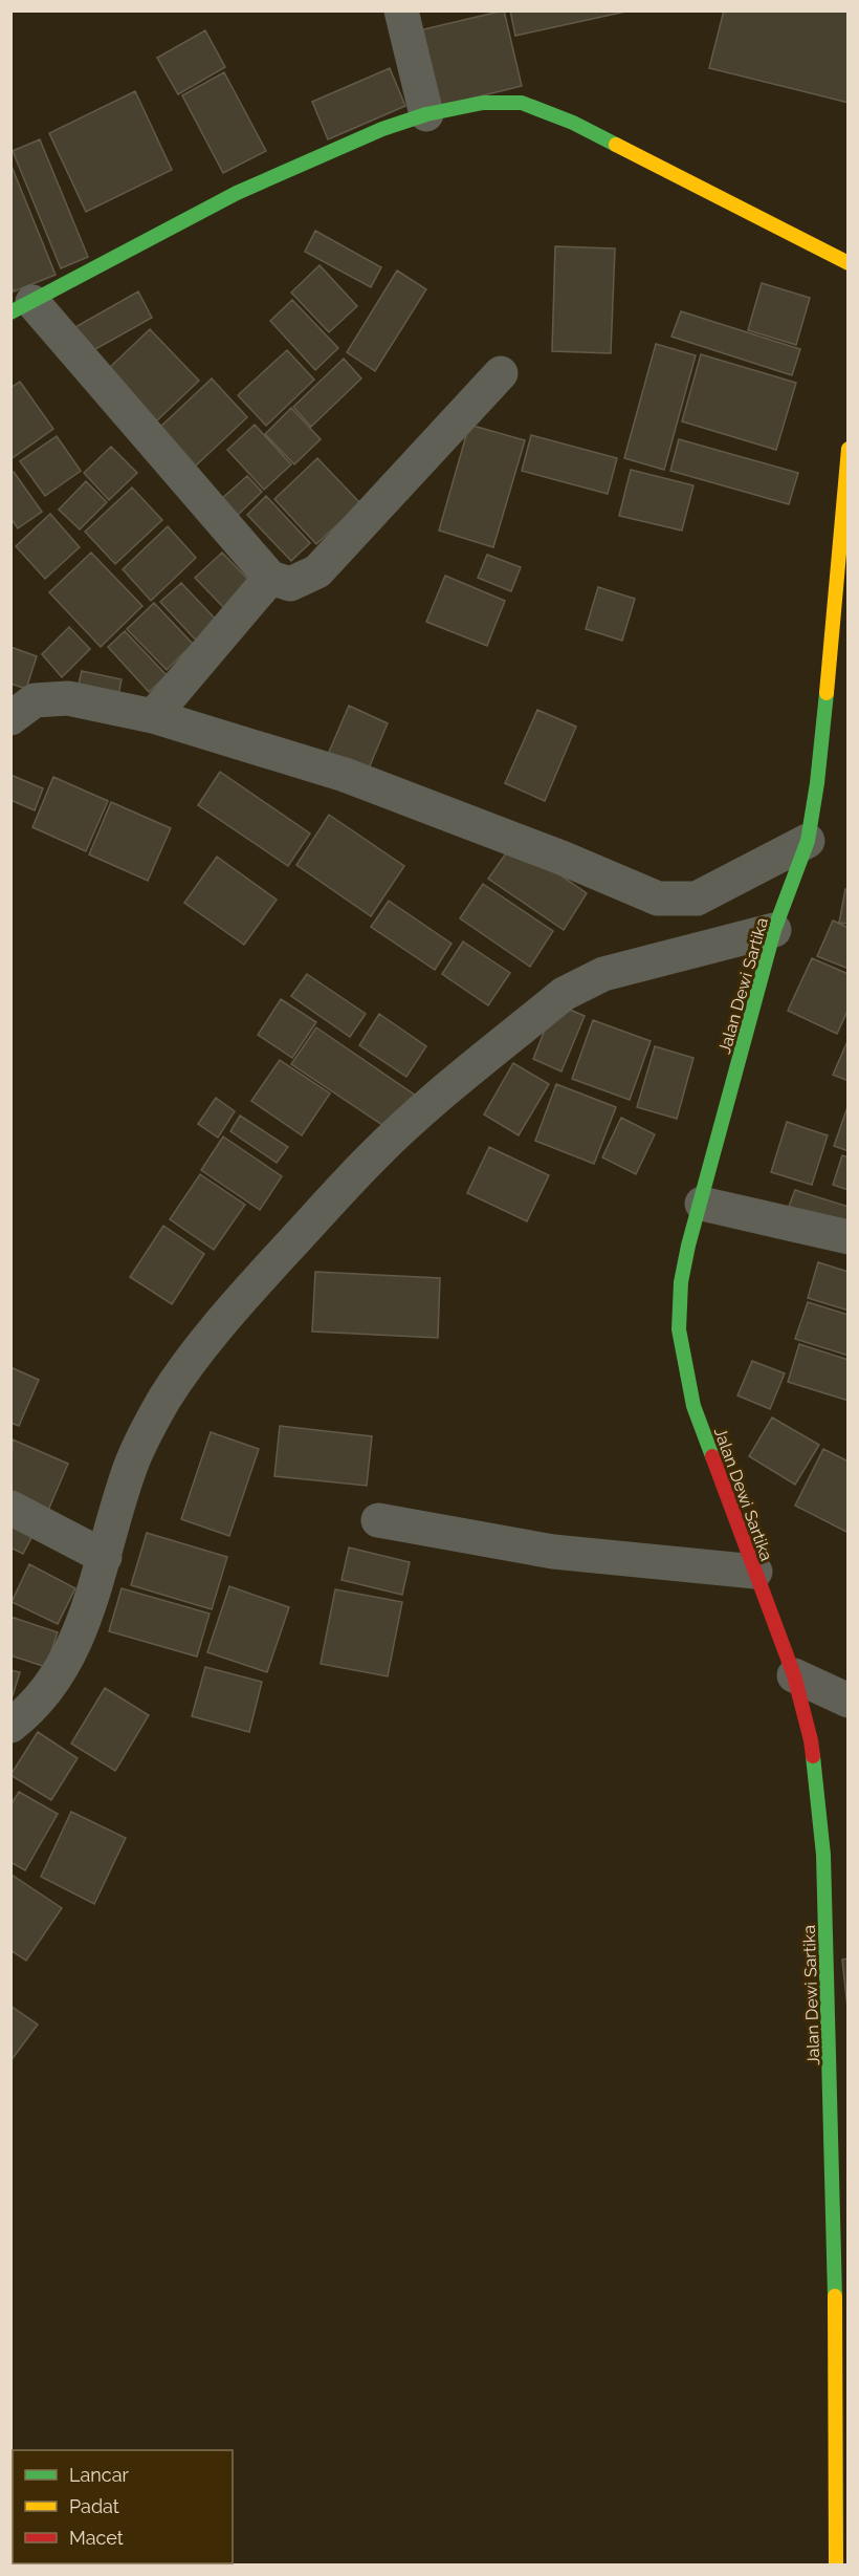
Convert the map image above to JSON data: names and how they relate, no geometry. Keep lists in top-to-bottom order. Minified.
{"streets":{"street":["Jalan Dewi Sartika"]},"legend":["Lancar","Padat","Macet"]}
